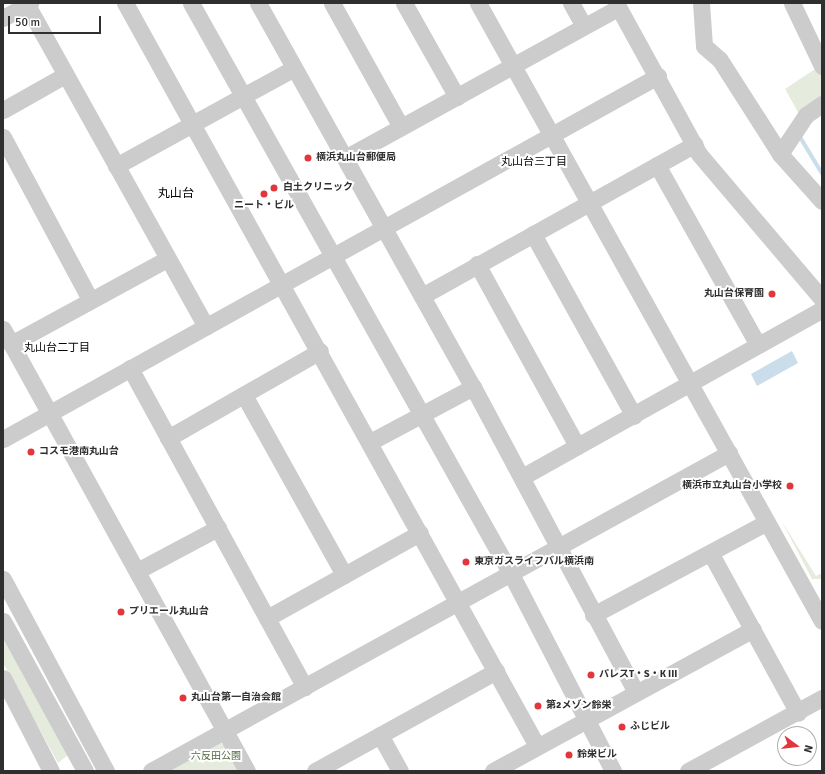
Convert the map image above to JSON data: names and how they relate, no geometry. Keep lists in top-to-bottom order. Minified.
{"districts":["丸山台三丁目","丸山台","丸山台二丁目"],"parks":["六反田公園"],"places":["横浜丸山台郵便局","白土クリニック","ニート・ビル","丸山台保育園","コスモ港南丸山台","横浜市立丸山台小学校","東京ガスライフバル横浜南","プリエール丸山台","パレスT・S・K III","丸山台第一自治会館","第2メゾン鈴栄","ふじビル","鈴栄ビル"],"scale_bar":"50 m","north":"right"}
